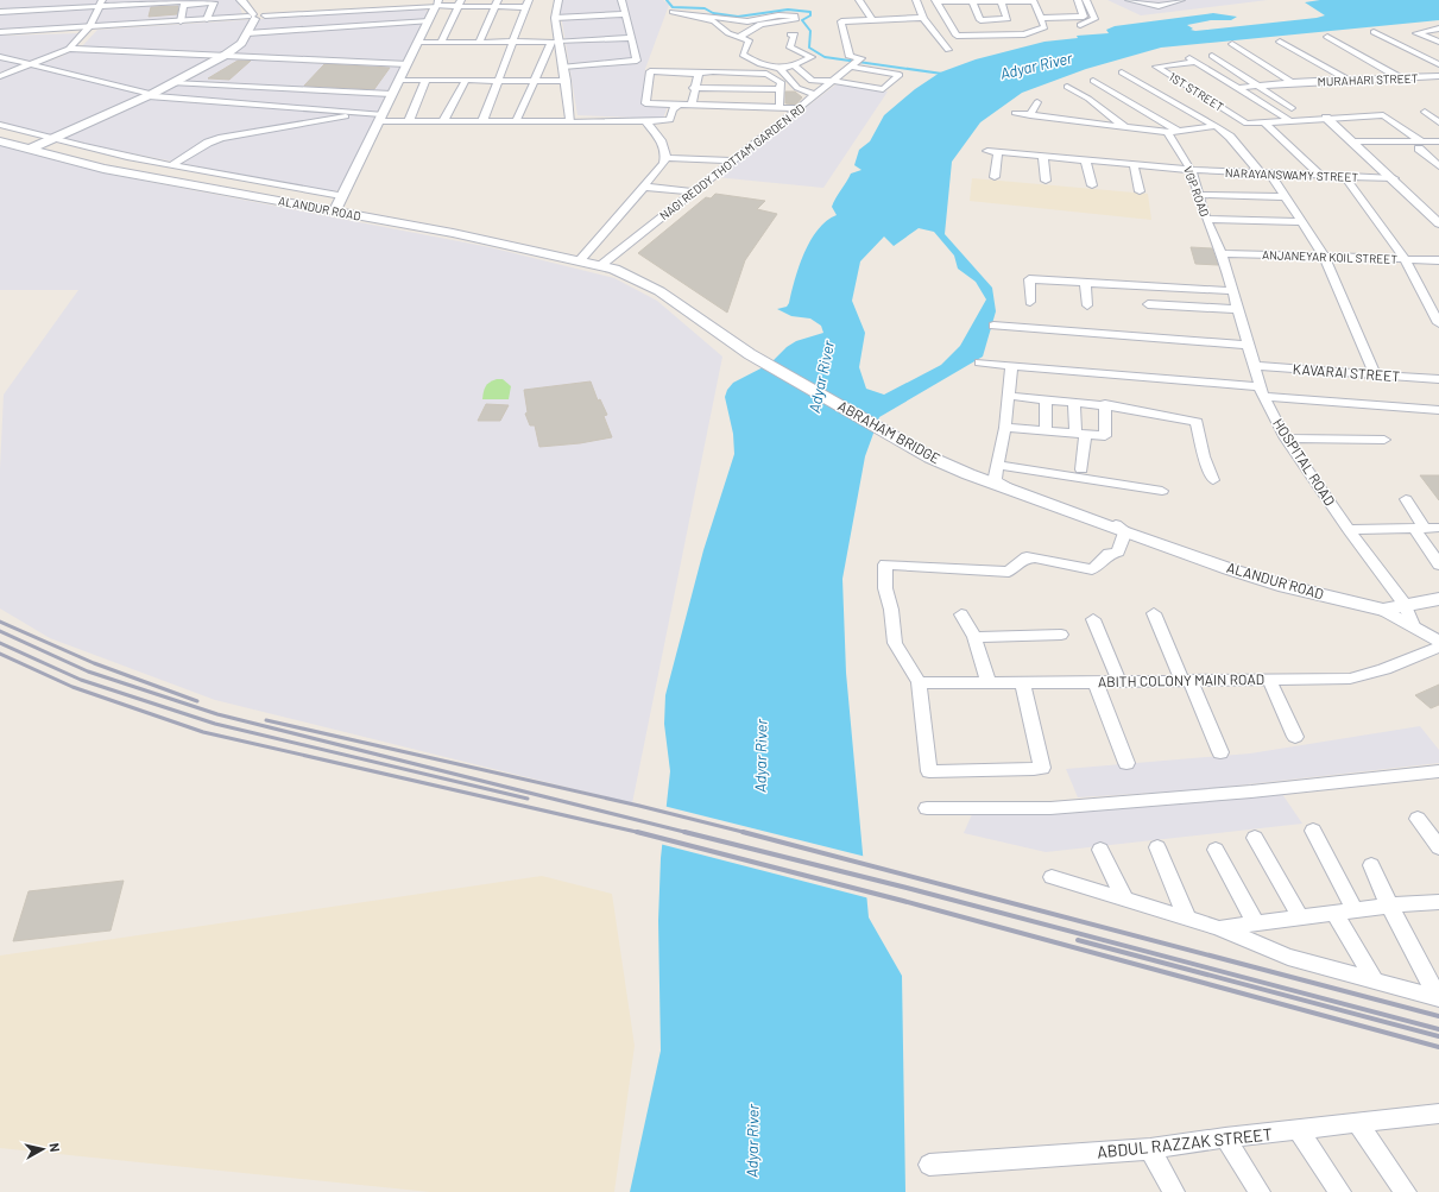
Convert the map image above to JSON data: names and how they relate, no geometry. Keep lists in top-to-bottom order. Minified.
{"streets":{"main road":["ALANDUR ROAD","ABRAHAM BRIDGE"],"street":["MURAHARI STREET","1ST STREET","NAGI REDDY THOTTAM GARDEN RD","NARAYANSWAMY STREET","VGP ROAD","ANJANEYAR KOIL STREET","KAVARAI STREET","HOSPITAL ROAD","ABITH COLONY MAIN ROAD","ABDUL RAZZAK STREET"]},"crossings":[["NAGI REDDY THOTTAM GARDEN RD","ALANDUR ROAD"],["NARAYANSWAMY STREET","VGP ROAD"],["VGP ROAD","ANJANEYAR KOIL STREET"],["VGP ROAD","HOSPITAL ROAD"],["ALANDUR ROAD","ABRAHAM BRIDGE"],["ALANDUR ROAD","HOSPITAL ROAD"],["ANJANEYAR KOIL STREET","HOSPITAL ROAD"],["KAVARAI STREET","HOSPITAL ROAD"]],"water":["Adyar River"],"north":"right"}
